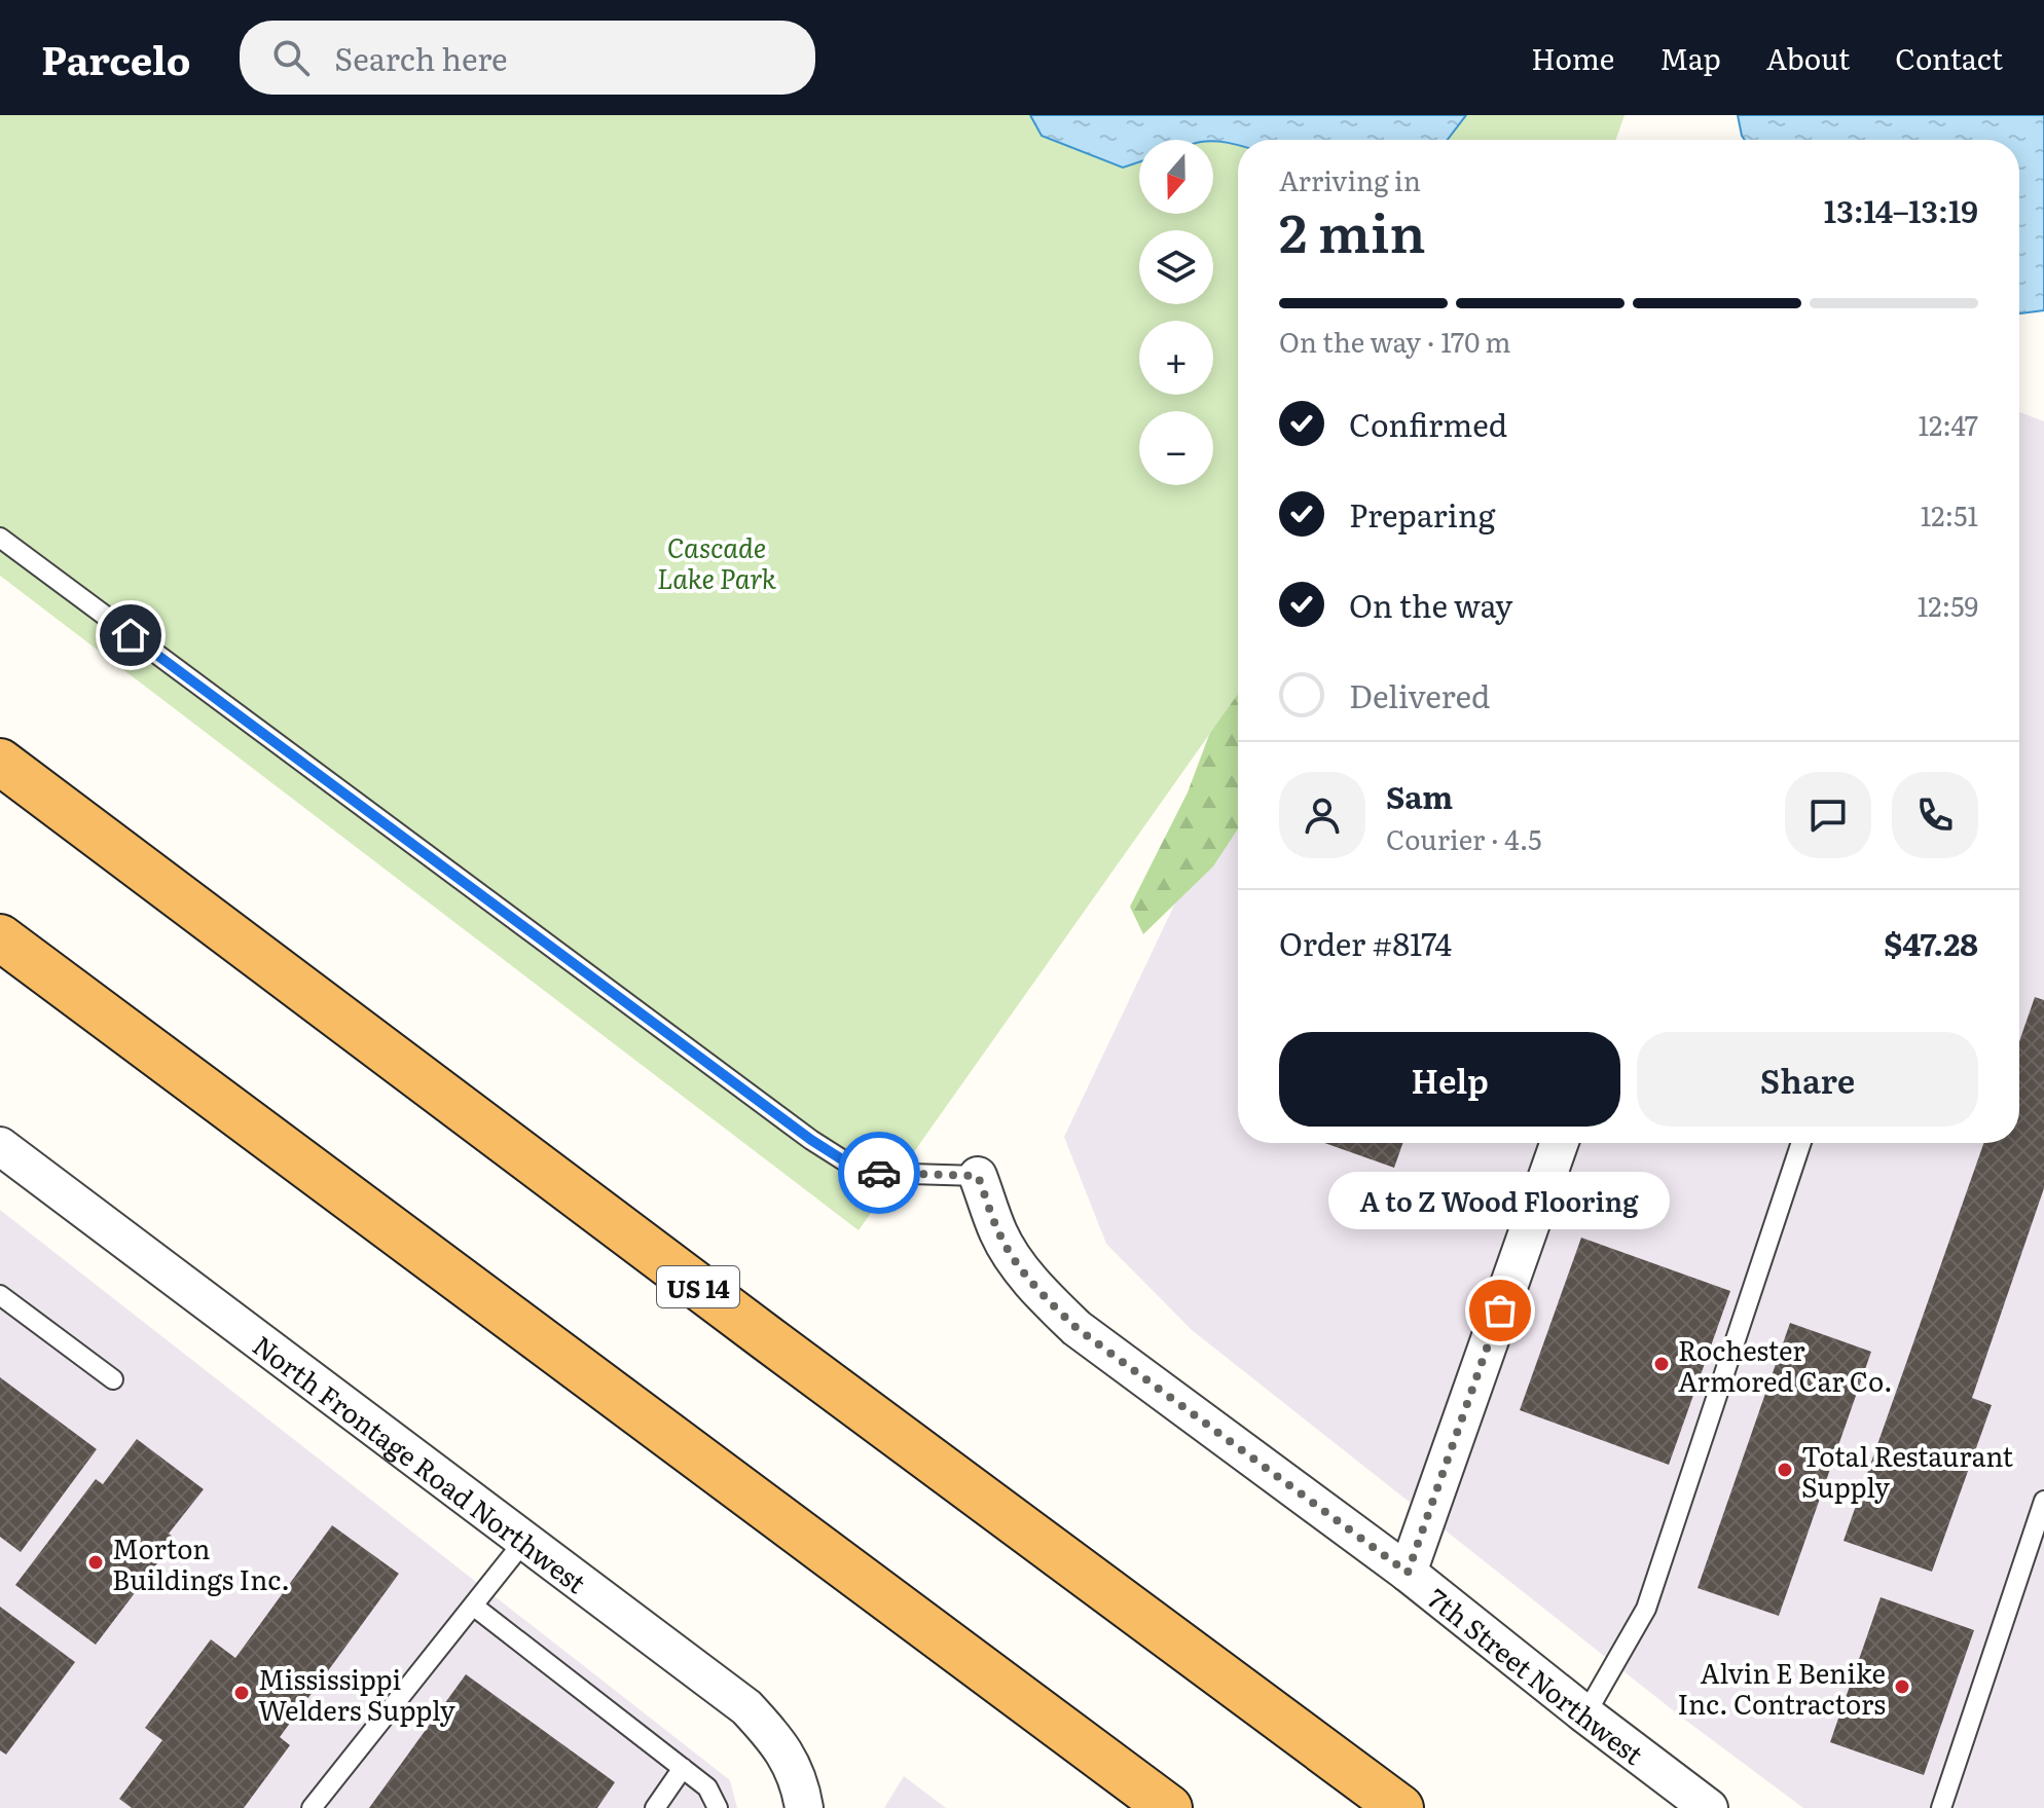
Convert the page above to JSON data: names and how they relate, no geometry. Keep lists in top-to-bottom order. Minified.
{"streets":{"highway":["US 14"],"street":["North Frontage Road Northwest","7th Street Northwest"]},"parks":["Cascade Lake Park"],"places":["A to Z Wood Flooring","Rochester Armored Car Co.","Total Restaurant Supply","Morton Buildings Inc.","Alvin E Benike Inc. Contractors","Mississippi Welders Supply"],"north":"bottom","page":{"header":"Parcelo","search":"Search here","nav":["Home","Map","About","Contact"],"map_buttons":["+","−"],"heading":["2 min","Arriving in","13:14–13:19"],"panel":["Sam","Courier · 4.5","Order #8174","$47.28"],"bar":"On the way · 170 m","list":[["Confirmed","12:47"],["Preparing","12:51"],["On the way","12:59"],"Delivered"],"buttons":["Help","Share"],"bubble":"A to Z Wood Flooring"}}
